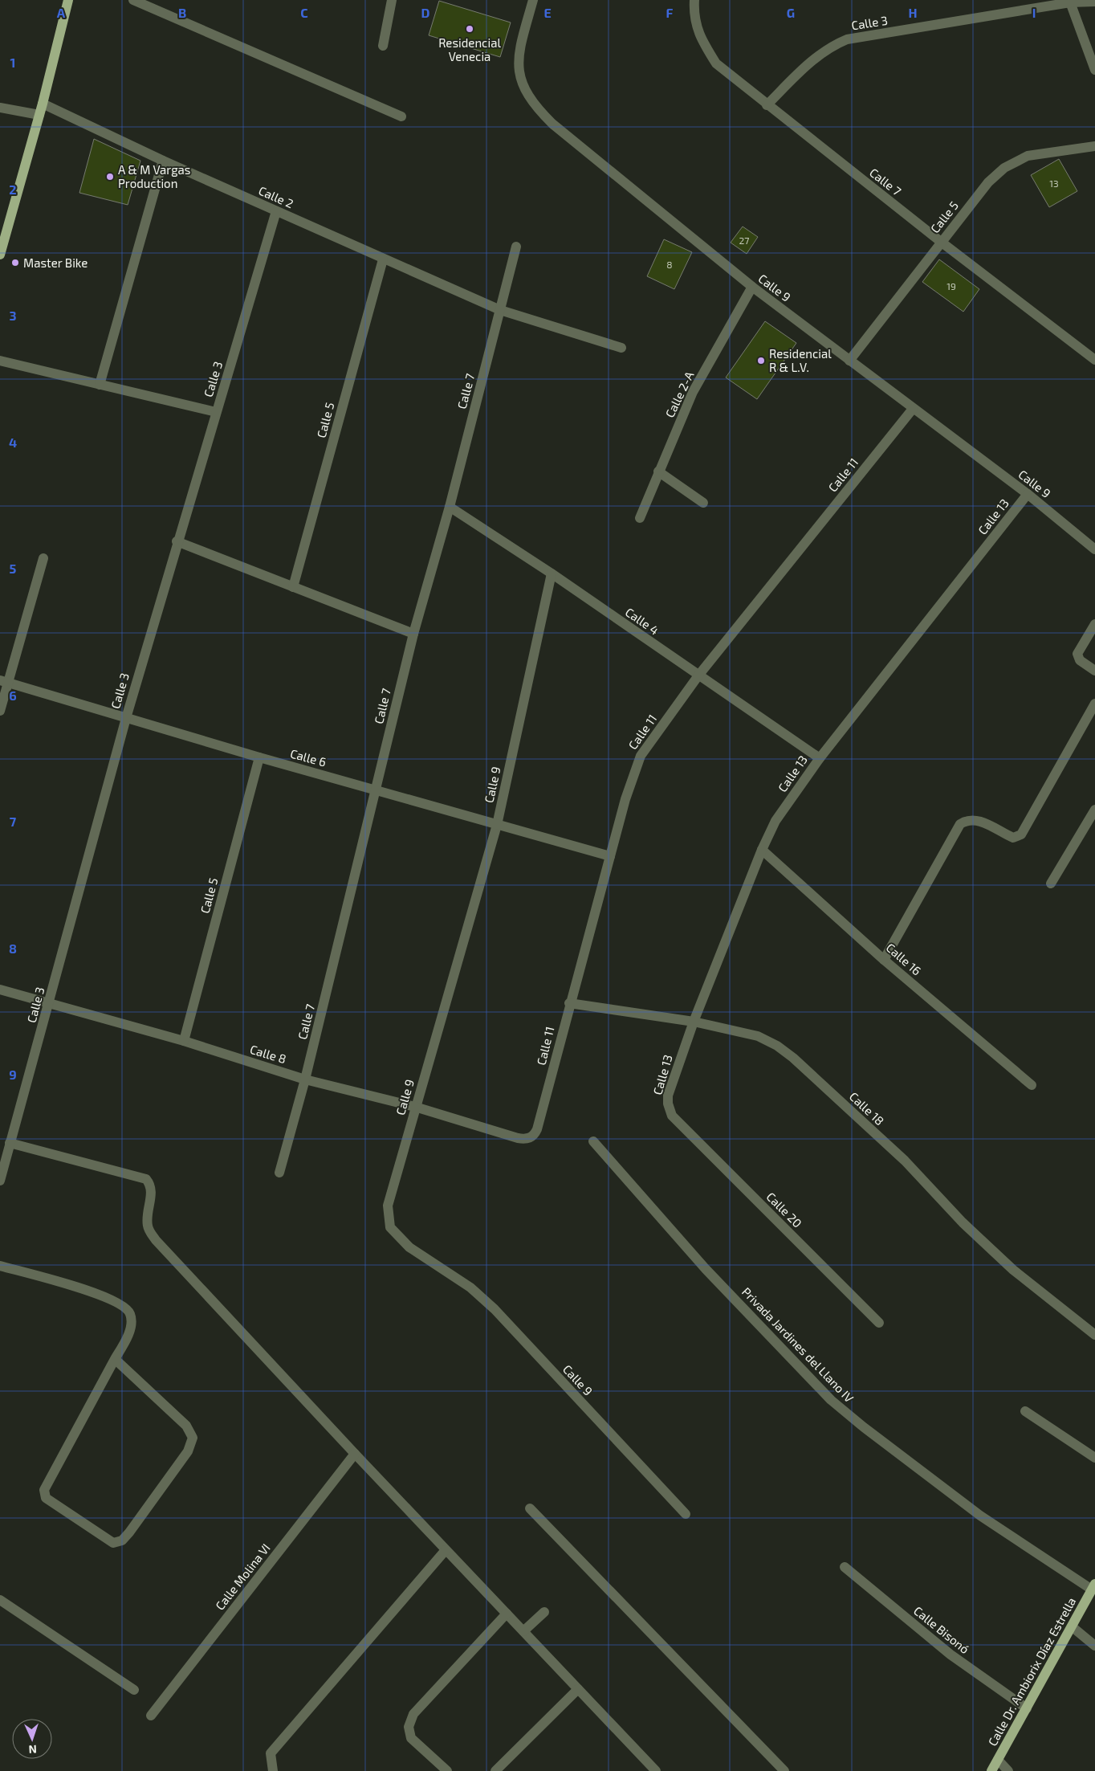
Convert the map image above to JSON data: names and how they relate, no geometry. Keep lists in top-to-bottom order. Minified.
{"streets":{"main road":["Calle Dr. Ambiorix Díaz Estrella"],"street":["Calle 3","Calle 7","Calle 2","Calle 5","Calle 9","Calle 2-A","Calle 11","Calle 13","Calle 4","Calle 6","Calle 16","Calle 8","Calle 18","Calle 20","Privada Jardines del Llano IV","Calle Molina VI","Calle Bisonó"]},"crossings":[["Calle 3","Calle 7"],["Calle 3","Calle 2"],["Calle 3","Calle 6"],["Calle 3","Calle 8"],["Calle 7","Calle 2"],["Calle 7","Calle 5"],["Calle 7","Calle 4"],["Calle 7","Calle 6"],["Calle 7","Calle 8"],["Calle 2","Calle 5"],["Calle 5","Calle 9"],["Calle 5","Calle 6"],["Calle 5","Calle 8"],["Calle 9","Calle 2-A"],["Calle 9","Calle 11"],["Calle 9","Calle 13"],["Calle 9","Calle 4"],["Calle 9","Calle 6"],["Calle 9","Calle 8"],["Calle 11","Calle 4"],["Calle 11","Calle 6"],["Calle 11","Calle 8"],["Calle 11","Calle 18"],["Calle 13","Calle 4"],["Calle 13","Calle 16"],["Calle 13","Calle 18"],["Calle 13","Calle 20"],["Privada Jardines del Llano IV","Calle Dr. Ambiorix Díaz Estrella"],["Calle Bisonó","Calle Dr. Ambiorix Díaz Estrella"]],"places":["Residencial Venecia","A & M Vargas Production","Master Bike","Residencial R & L.V."],"house_numbers":["13","27","8","19"],"north":"bottom","grid":{"columns":["A","B","C","D","E","F","G","H","I"],"rows":["1","2","3","4","5","6","7","8","9"]}}
